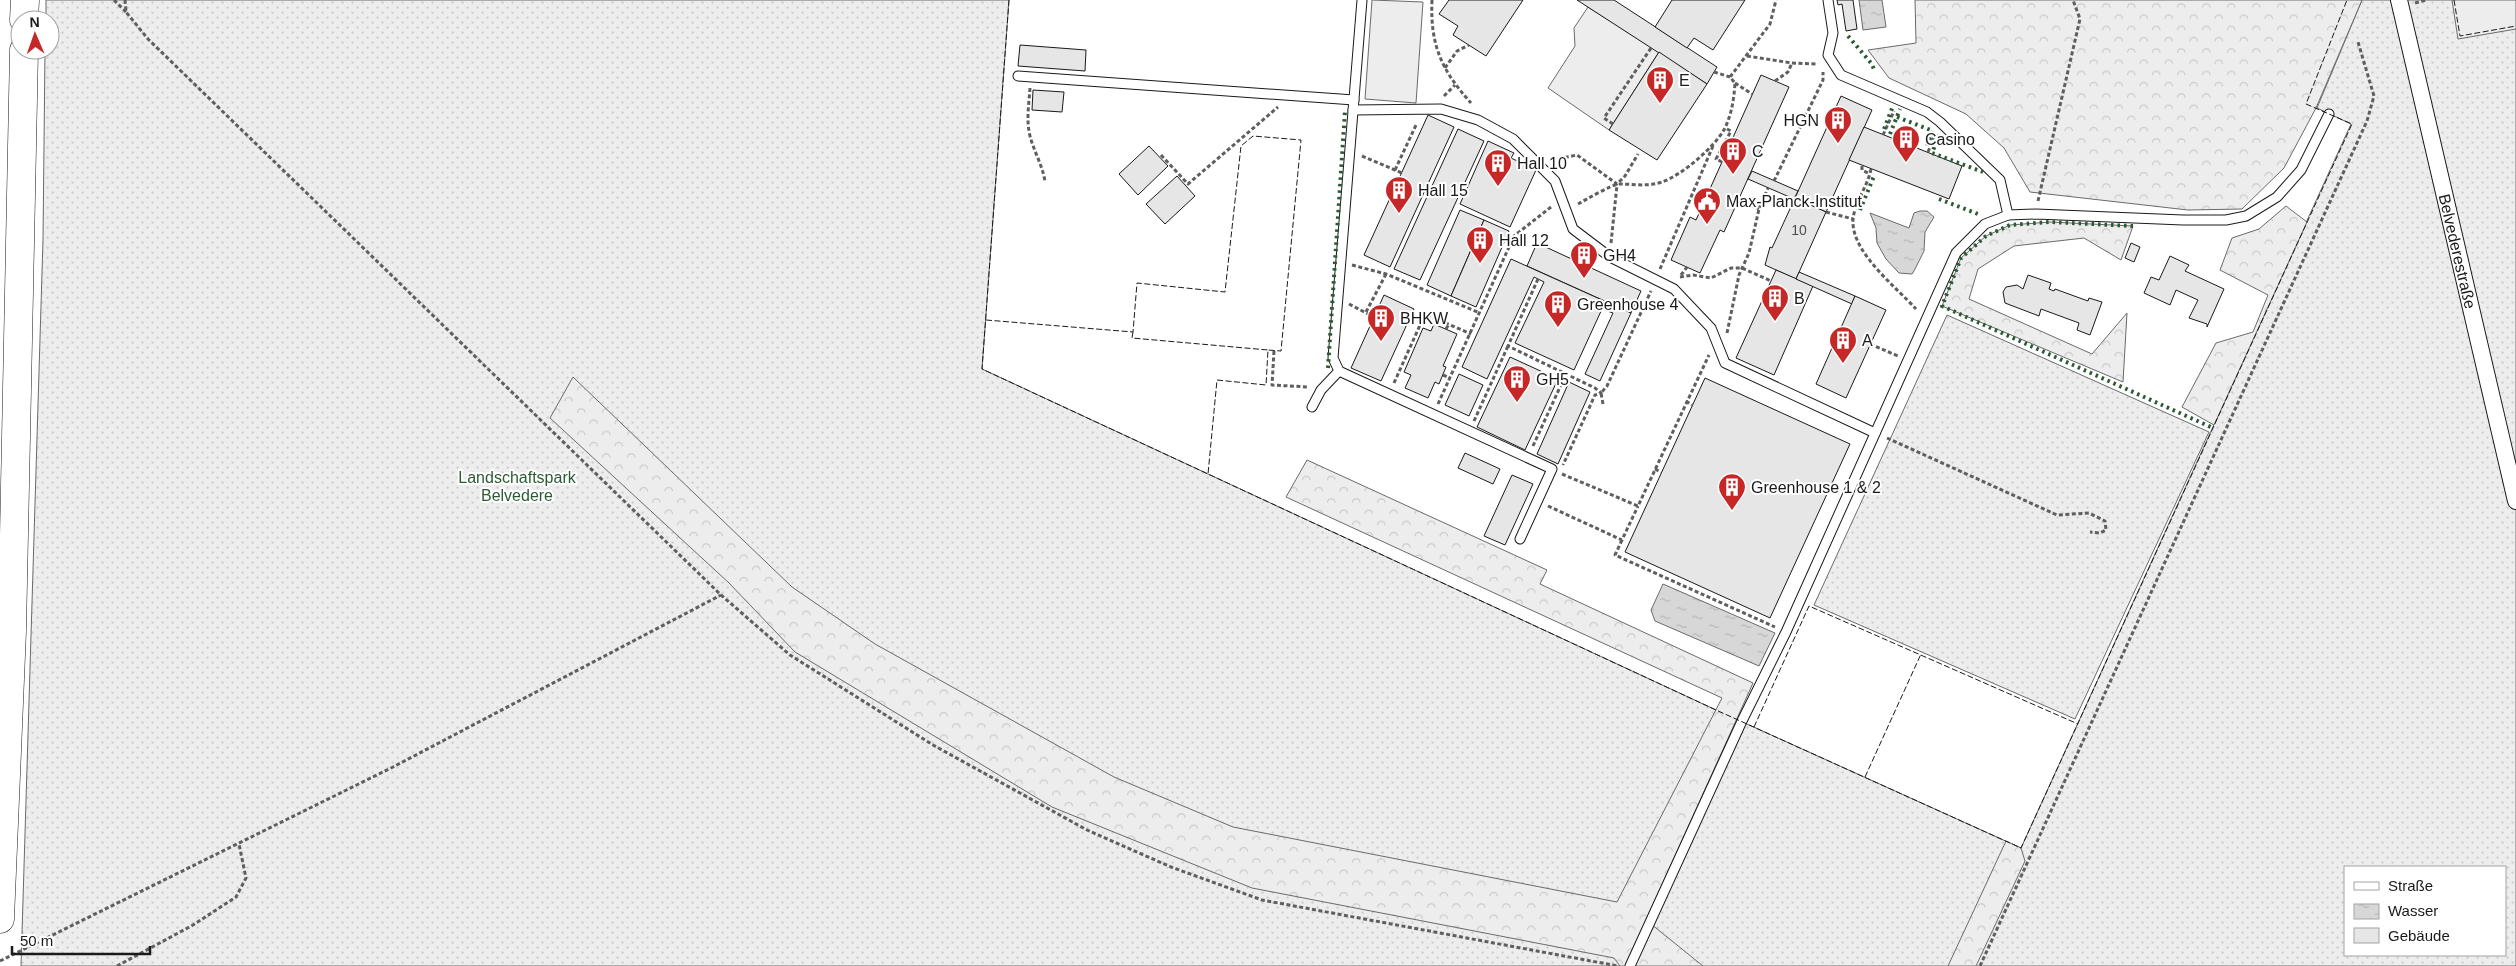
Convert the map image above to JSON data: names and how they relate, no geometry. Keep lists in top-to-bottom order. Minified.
{"streets":{"street":["Belvederestraße"]},"parks":["Landschaftspark Belvedere"],"places":{"building":["E","HGN","Casino","C","Hall 10","Hall 15","Hall 12","GH4","B","Greenhouse 4","BHKW","A","GH5","Greenhouse 1 & 2"],"public building":["Max-Planck-Institut"]},"house_numbers":["10"],"legend":["Straße","Wasser","Gebäude"],"scale_bar":"50 m","north":"top"}
